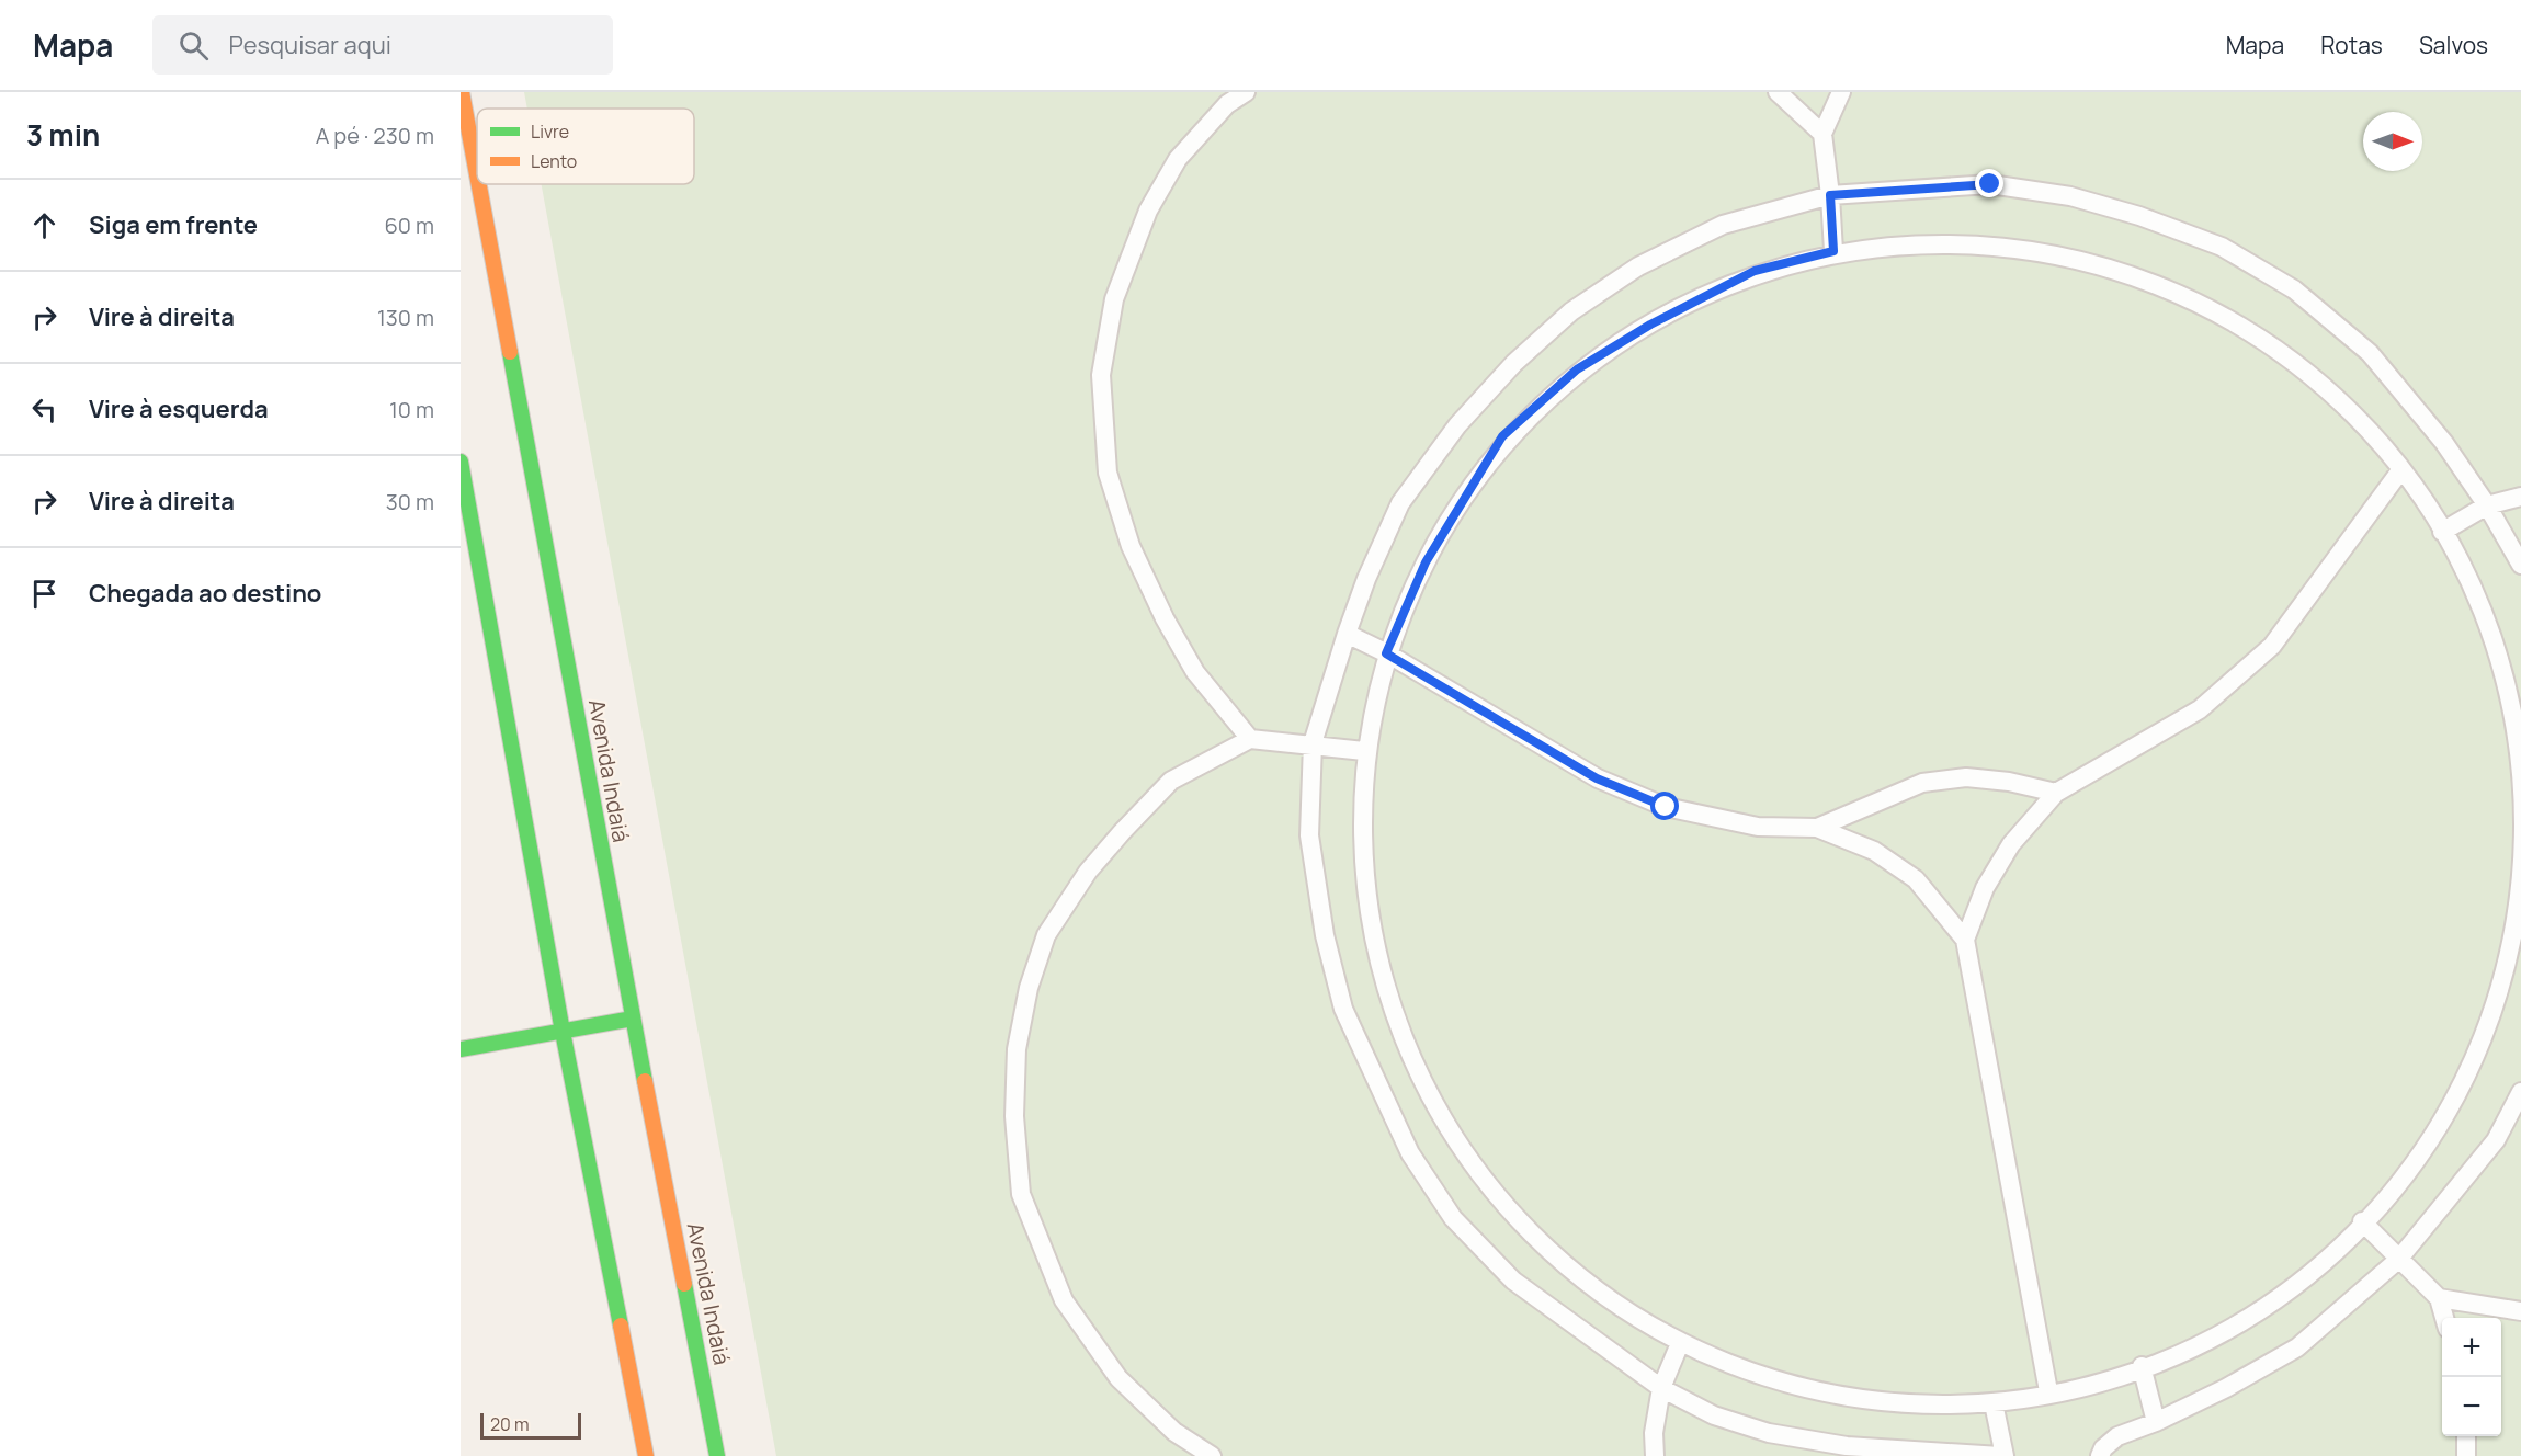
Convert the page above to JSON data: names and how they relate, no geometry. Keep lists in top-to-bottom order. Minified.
{"streets":{"street":["Avenida Indaiá"]},"legend":["Livre","Lento"],"scale_bar":"20 m","north":"right","page":{"header":"Mapa","search":"Pesquisar aqui","nav":["Mapa","Rotas","Salvos"],"heading":["3 min","A pé · 230 m"],"list":[["Siga em frente","60 m"],["Vire à direita","130 m"],["Vire à esquerda","10 m"],["Vire à direita","30 m"],"Chegada ao destino"],"map_buttons":["+","−"],"scale":"20 m"}}
